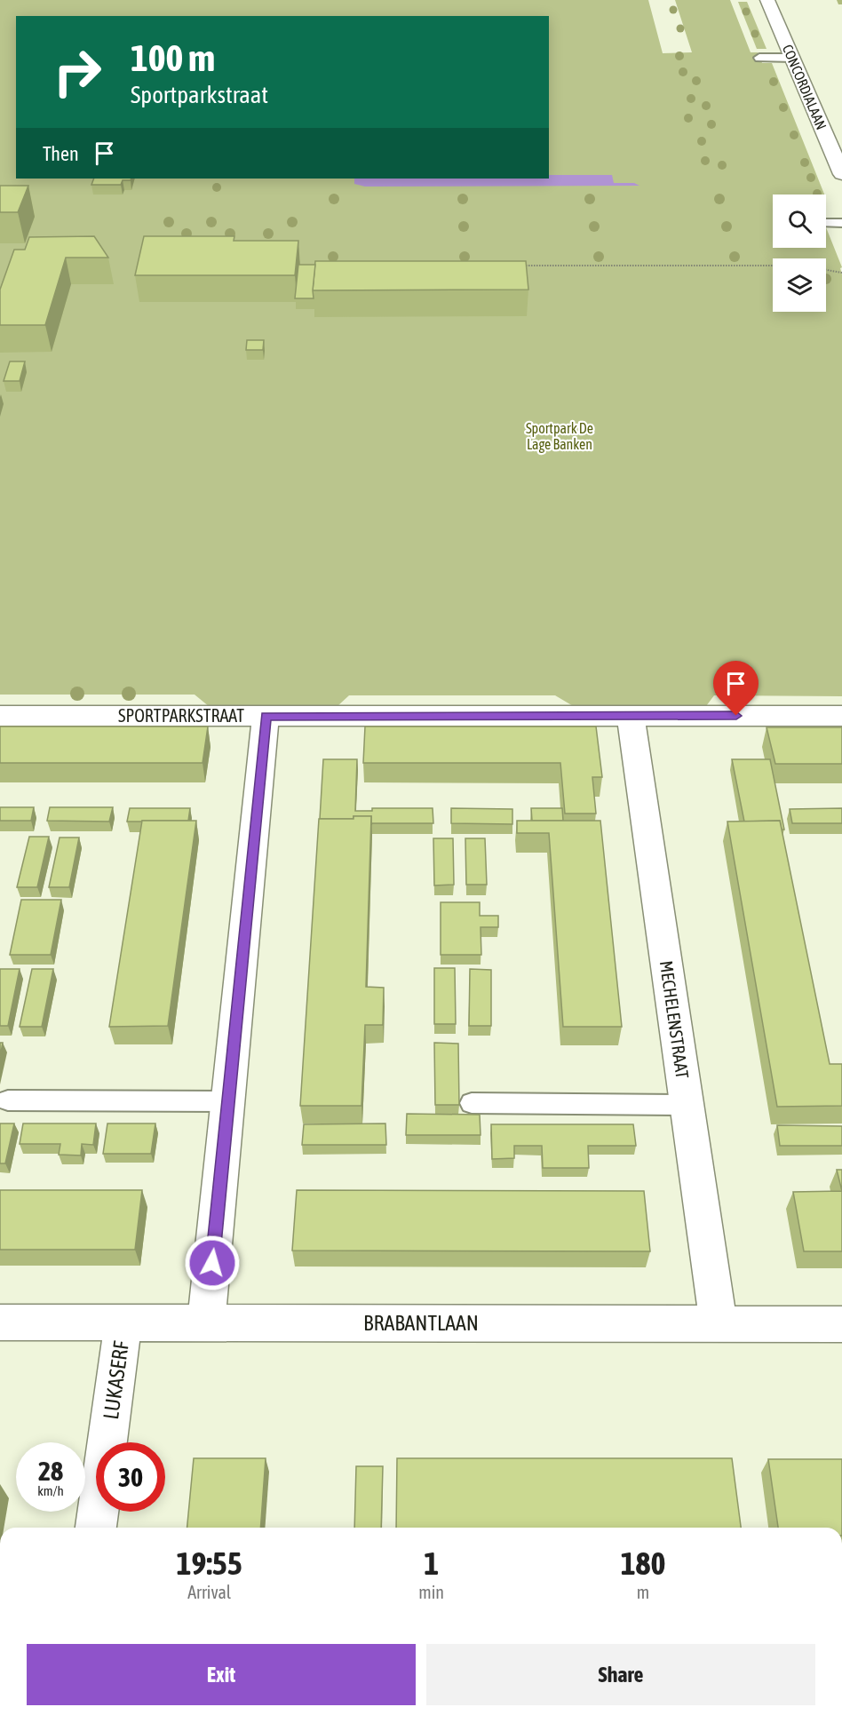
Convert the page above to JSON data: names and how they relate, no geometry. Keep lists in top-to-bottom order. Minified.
{"streets":{"street":["CONCORDIALAAN","SPORTPARKSTRAAT","MECHELENSTRAAT","BRABANTLAAN","LUKASERF"]},"crossings":[["SPORTPARKSTRAAT","MECHELENSTRAAT"],["MECHELENSTRAAT","BRABANTLAAN"],["BRABANTLAAN","LUKASERF"]],"parks":["Sportpark De Lage Banken"],"page":{"turn":["100 m","Sportparkstraat"],"then":"Then","speed":"28 km/h","limit":"30","eta":["19:55","Arrival","1","min","180","m"],"buttons":["Exit","Share"]}}
